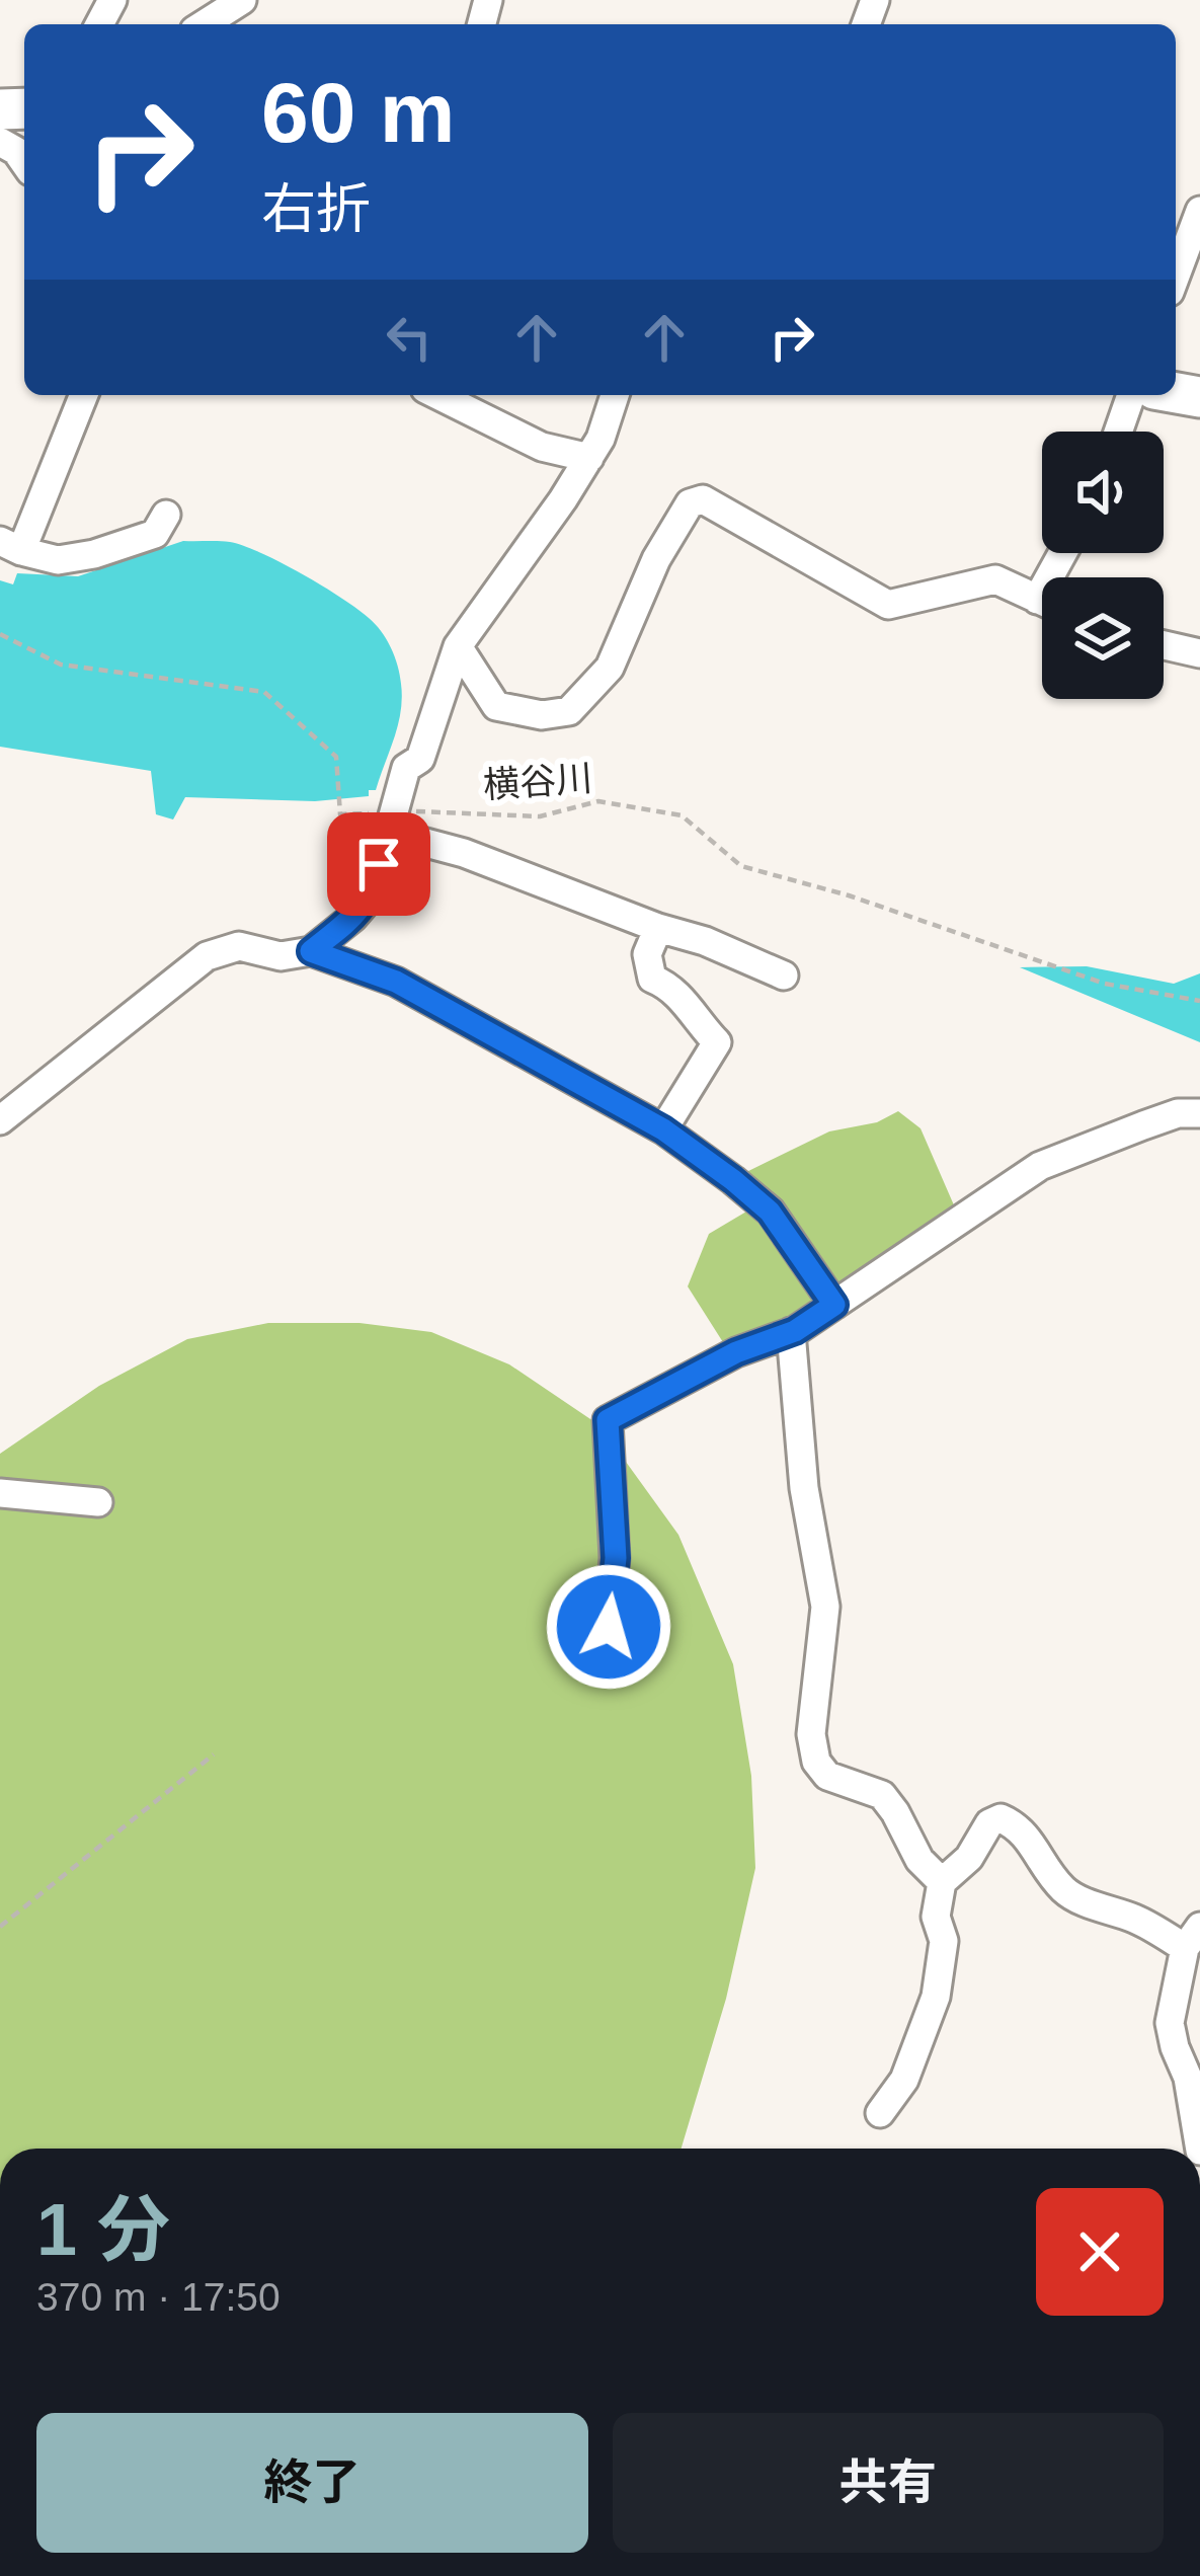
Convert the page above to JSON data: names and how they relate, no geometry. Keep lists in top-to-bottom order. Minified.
{"streets":{"path":["横谷川"]},"page":{"turn":["60 m","右折"],"heading":["1 分","370 m · 17:50"],"buttons":["終了","共有"]}}
